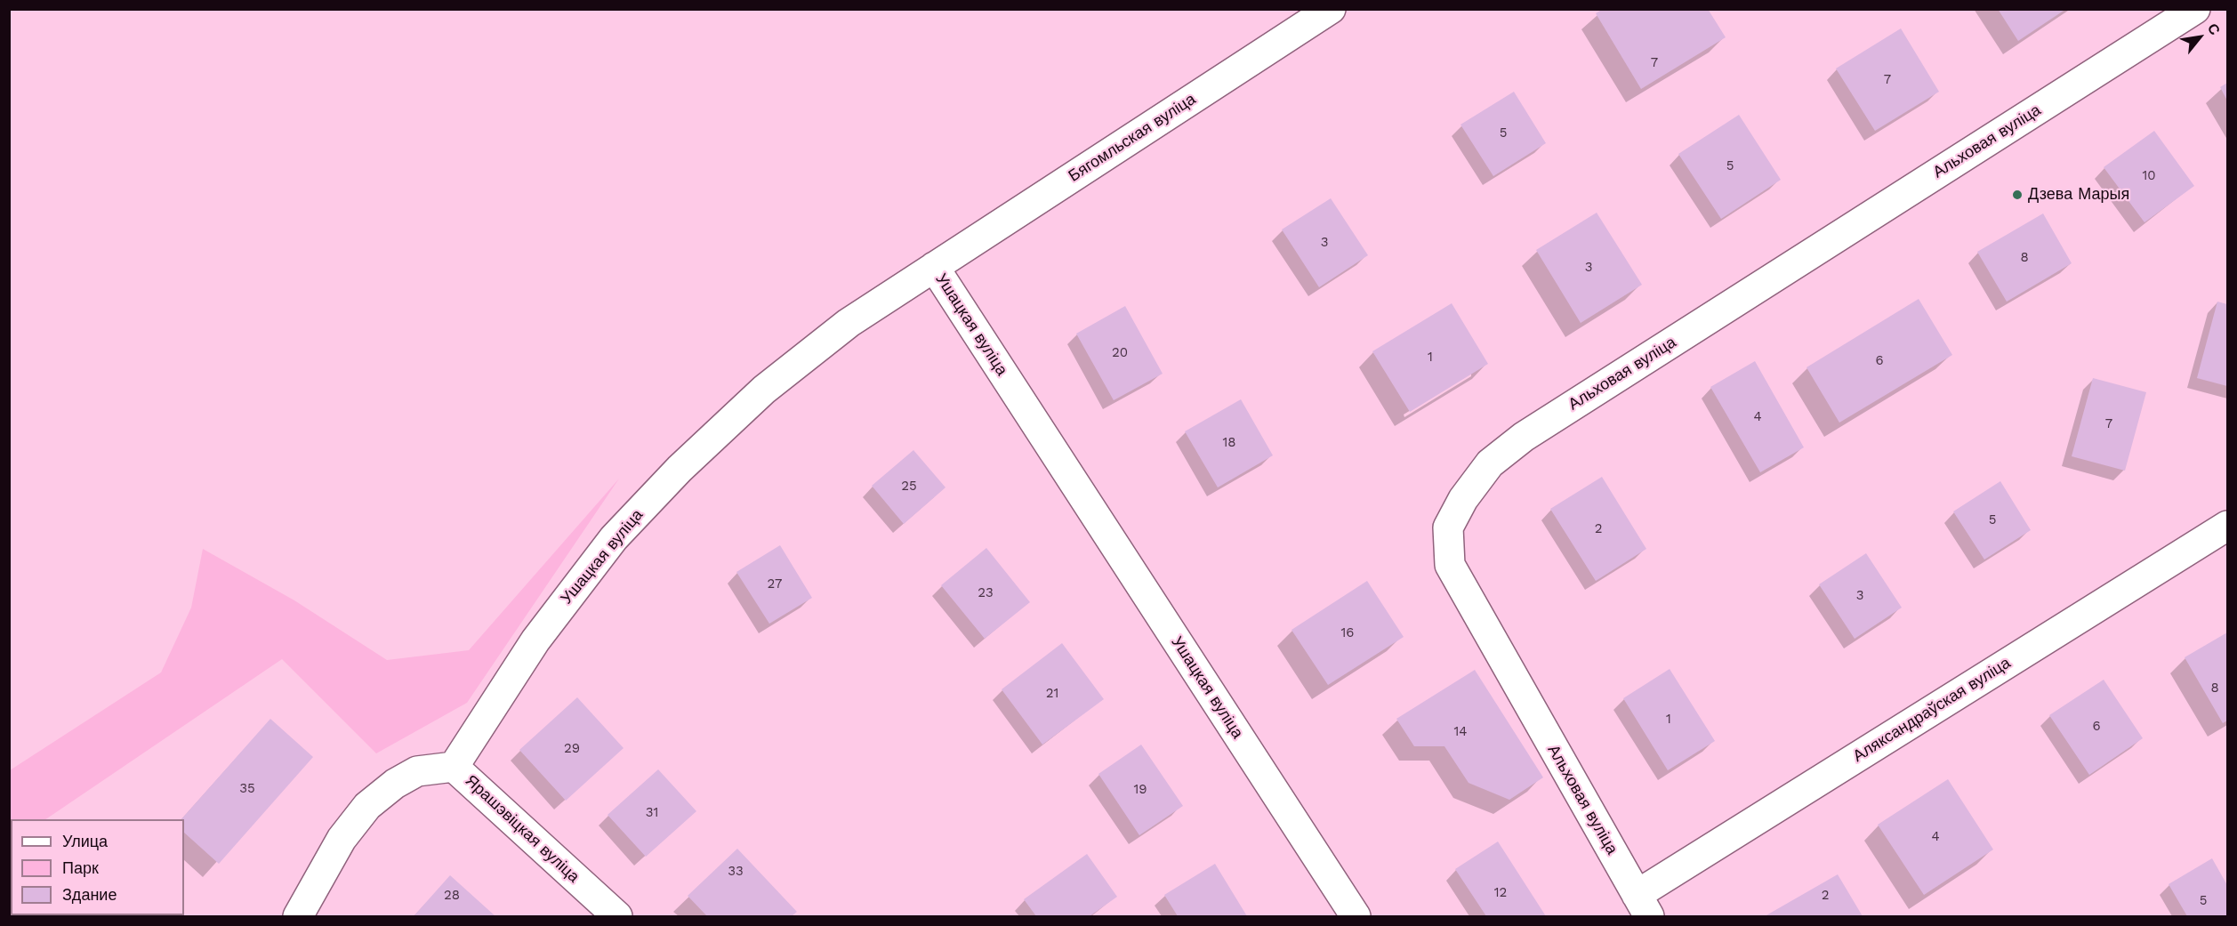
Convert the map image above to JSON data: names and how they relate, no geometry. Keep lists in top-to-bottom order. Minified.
{"streets":{"street":["Бягомльская вуліца","Альховая вуліца","Ушацкая вуліца","Аляксандраўская вуліца","Ярашэвіцкая вуліца"]},"crossings":[["Бягомльская вуліца","Ушацкая вуліца"],["Альховая вуліца","Аляксандраўская вуліца"],["Ушацкая вуліца","Ярашэвіцкая вуліца"]],"places":["Дзева Марыя"],"house_numbers":["7","7","5","5","10","3","8","3","20","1","6","4","7","18","25","5","2","27","23","3","16","8","21","1","6","14","29","35","19","31","4","33","12","28","2","5"],"legend":["Улица","Парк","Здание"],"north":"top right"}
